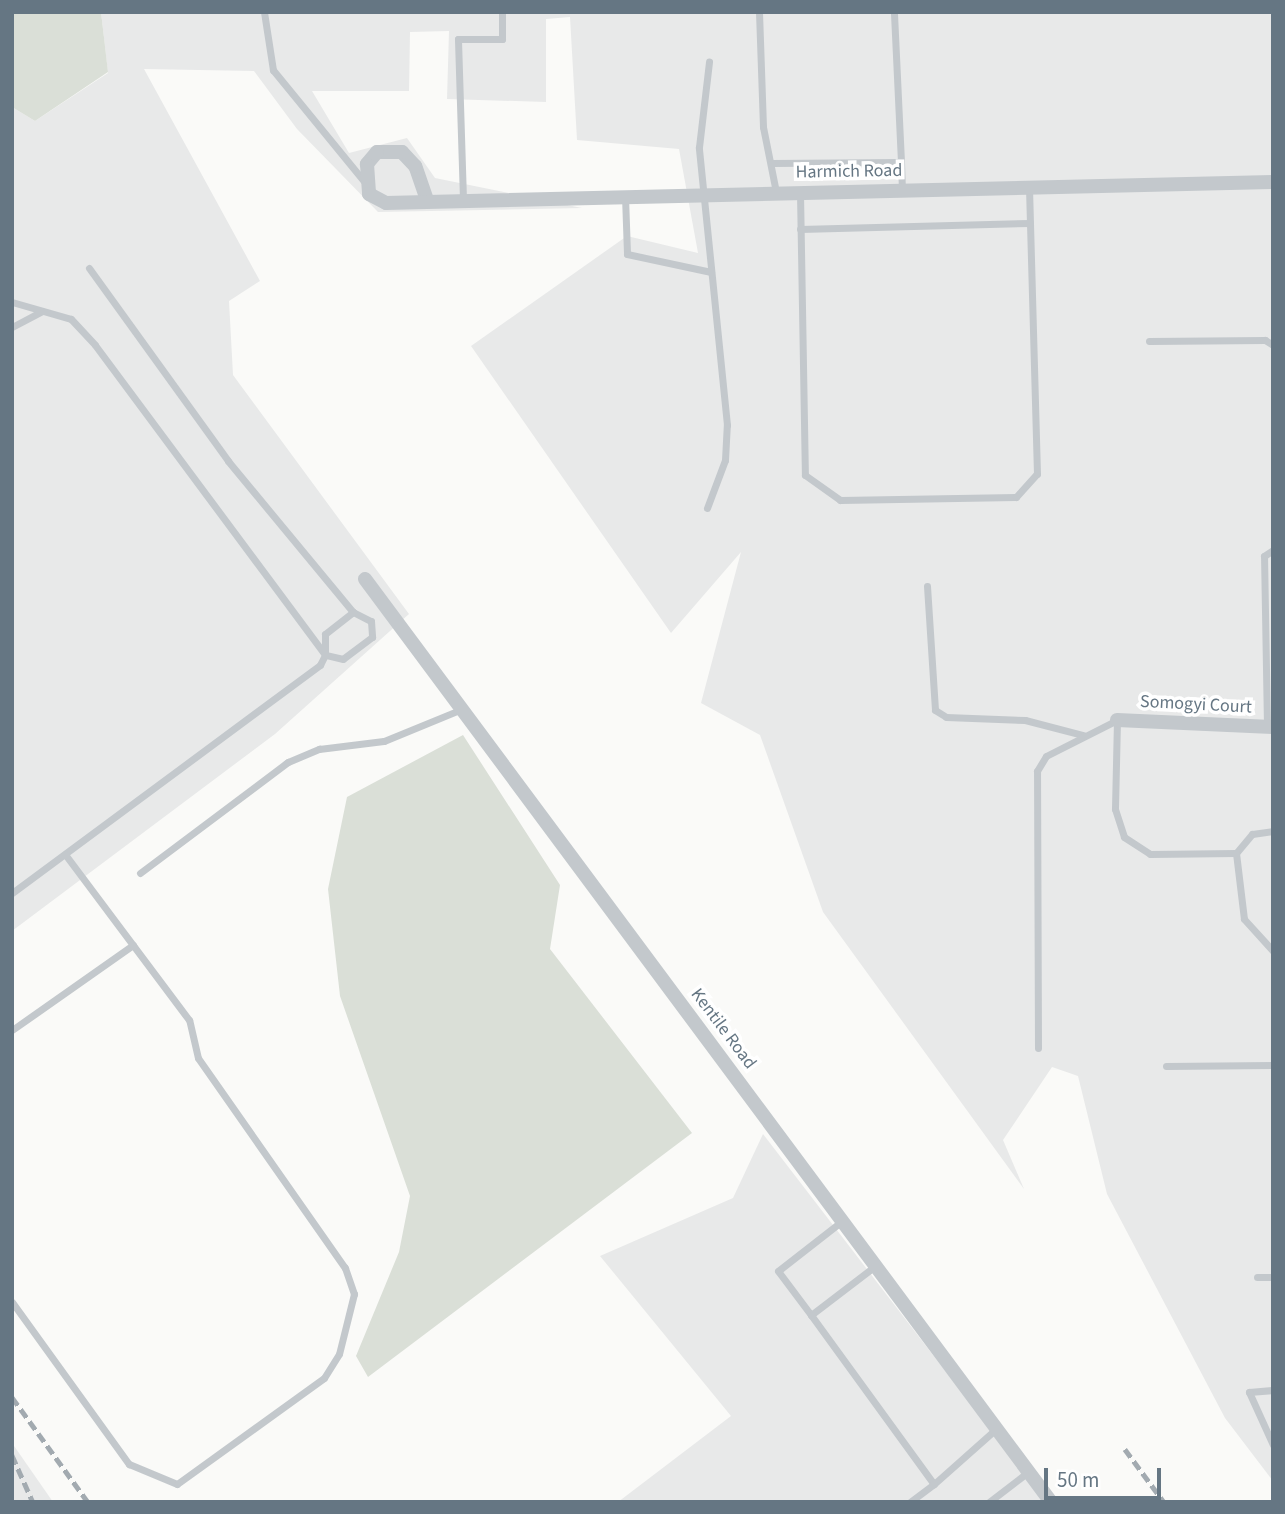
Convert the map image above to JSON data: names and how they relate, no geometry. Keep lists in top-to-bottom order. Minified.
{"streets":{"street":["Harmich Road","Somogyi Court","Kentile Road"]},"scale_bar":"50 m"}
